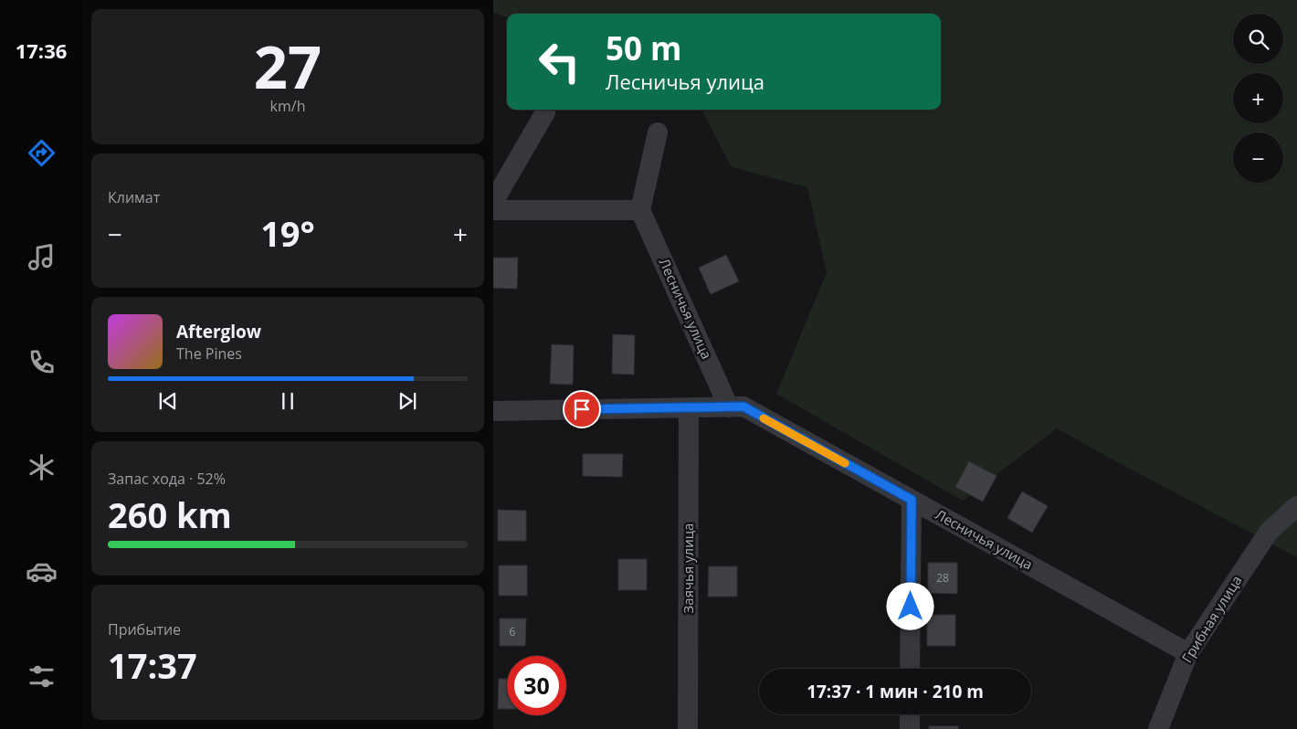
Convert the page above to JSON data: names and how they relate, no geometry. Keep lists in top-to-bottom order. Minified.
{"streets":{"street":["Лесничья улица","Заячья улица","Грибная улица"]},"crossings":[["Лесничья улица","Заячья улица"],["Лесничья улица","Грибная улица"]],"house_numbers":["28","6"],"page":{"tabs":"17:36","tile":[["27","km/h"],"Климат",["Запас хода · 52%","260 km"],["Прибытие","17:37"]],"map_buttons":["+","−"],"turn":["50 m","Лесничья улица"],"heat":["−","19°","+"],"song":["Afterglow","The Pines"],"limit":"30","trip":"17:37 · 1 мин · 210 m"}}
